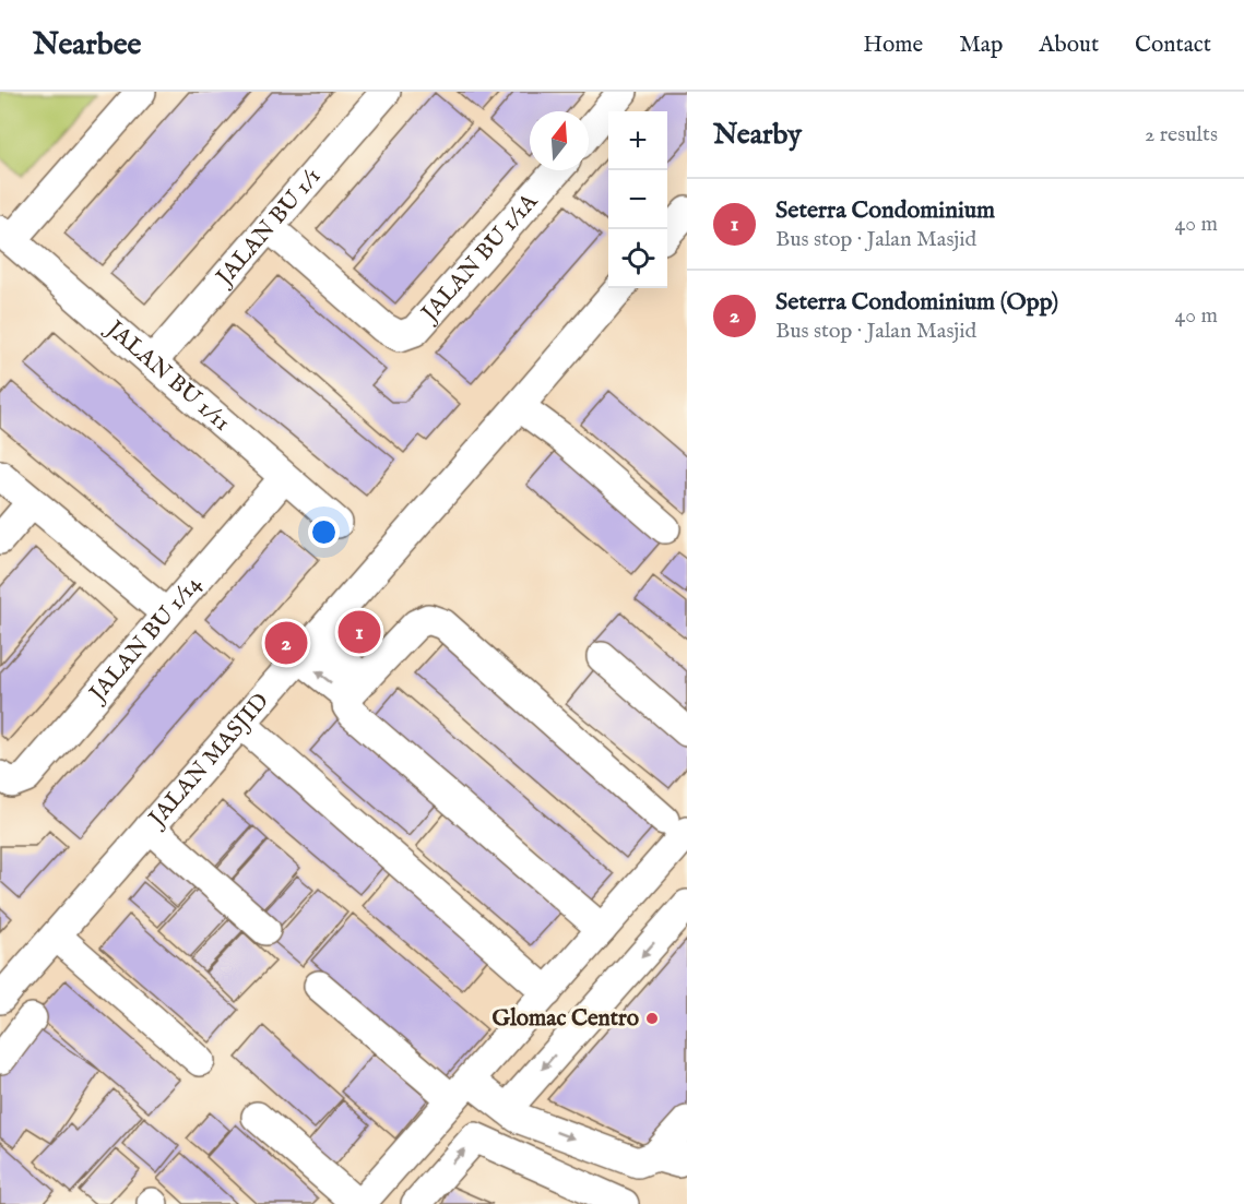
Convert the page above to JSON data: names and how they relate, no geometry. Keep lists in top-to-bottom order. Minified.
{"streets":{"street":["JALAN BU 1/1","JALAN BU 1/1A","JALAN BU 1/11","JALAN BU 1/14","JALAN MASJID"]},"crossings":[["JALAN BU 1/1","JALAN BU 1/1A"],["JALAN BU 1/1","JALAN BU 1/11"],["JALAN BU 1/11","JALAN BU 1/14"]],"places":["Glomac Centro"],"north":"top","page":{"header":"Nearbee","nav":["Home","Map","About","Contact"],"heading":["Nearby","2 results"],"map_buttons":["+","−"],"list":[{"mark":"1","name":"Seterra Condominium","note":"Bus stop · Jalan Masjid","value":"40 m"},{"mark":"2","name":"Seterra Condominium (Opp)","note":"Bus stop · Jalan Masjid","value":"40 m"}],"pins":["1","2"]}}
